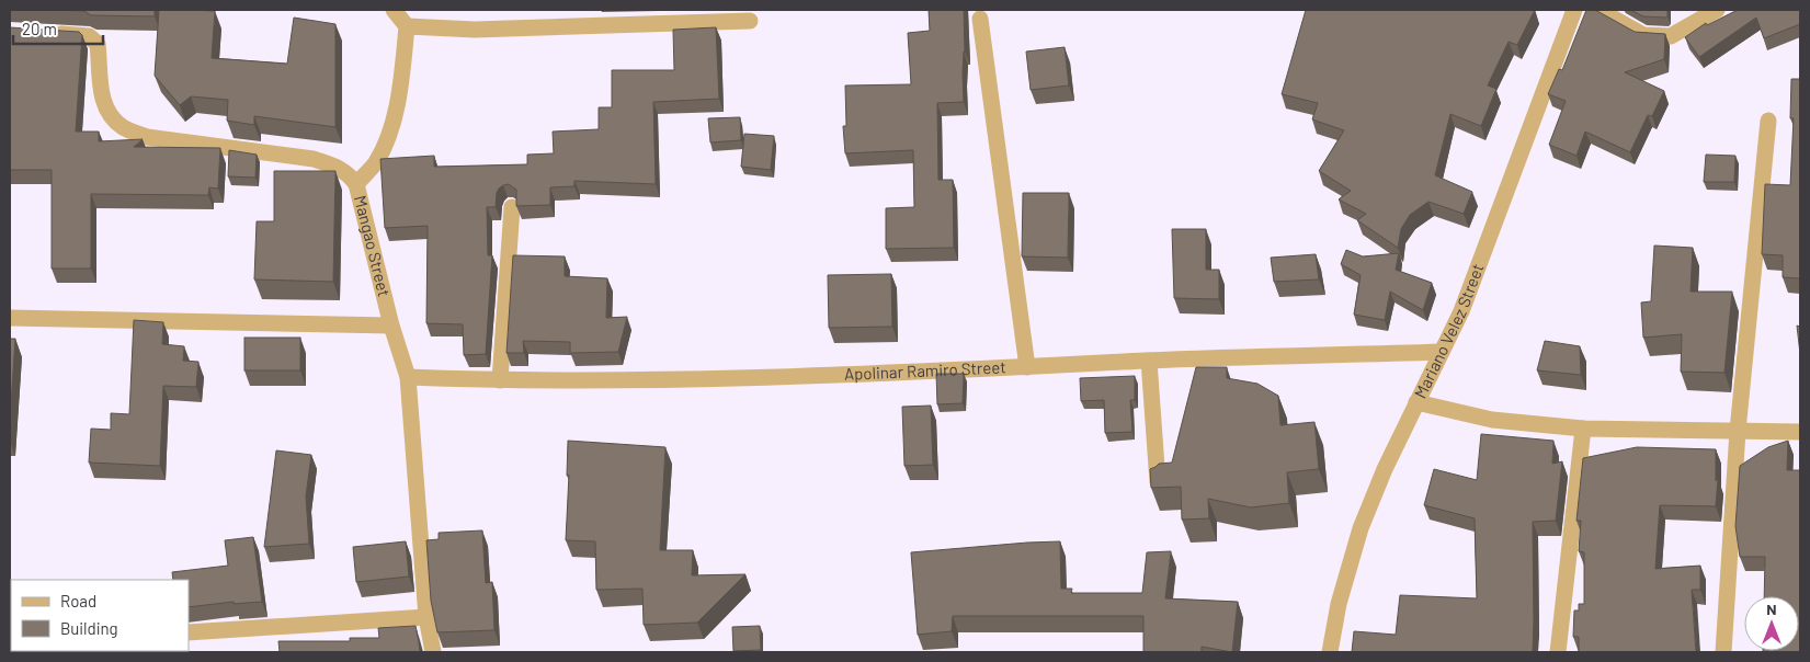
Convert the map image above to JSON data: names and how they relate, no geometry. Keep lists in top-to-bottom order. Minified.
{"streets":{"street":["Mangao Street","Mariano Velez Street","Apolinar Ramiro Street"]},"crossings":[["Mangao Street","Apolinar Ramiro Street"],["Mariano Velez Street","Apolinar Ramiro Street"]],"legend":["Road","Building"],"scale_bar":"20 m","north":"top"}
